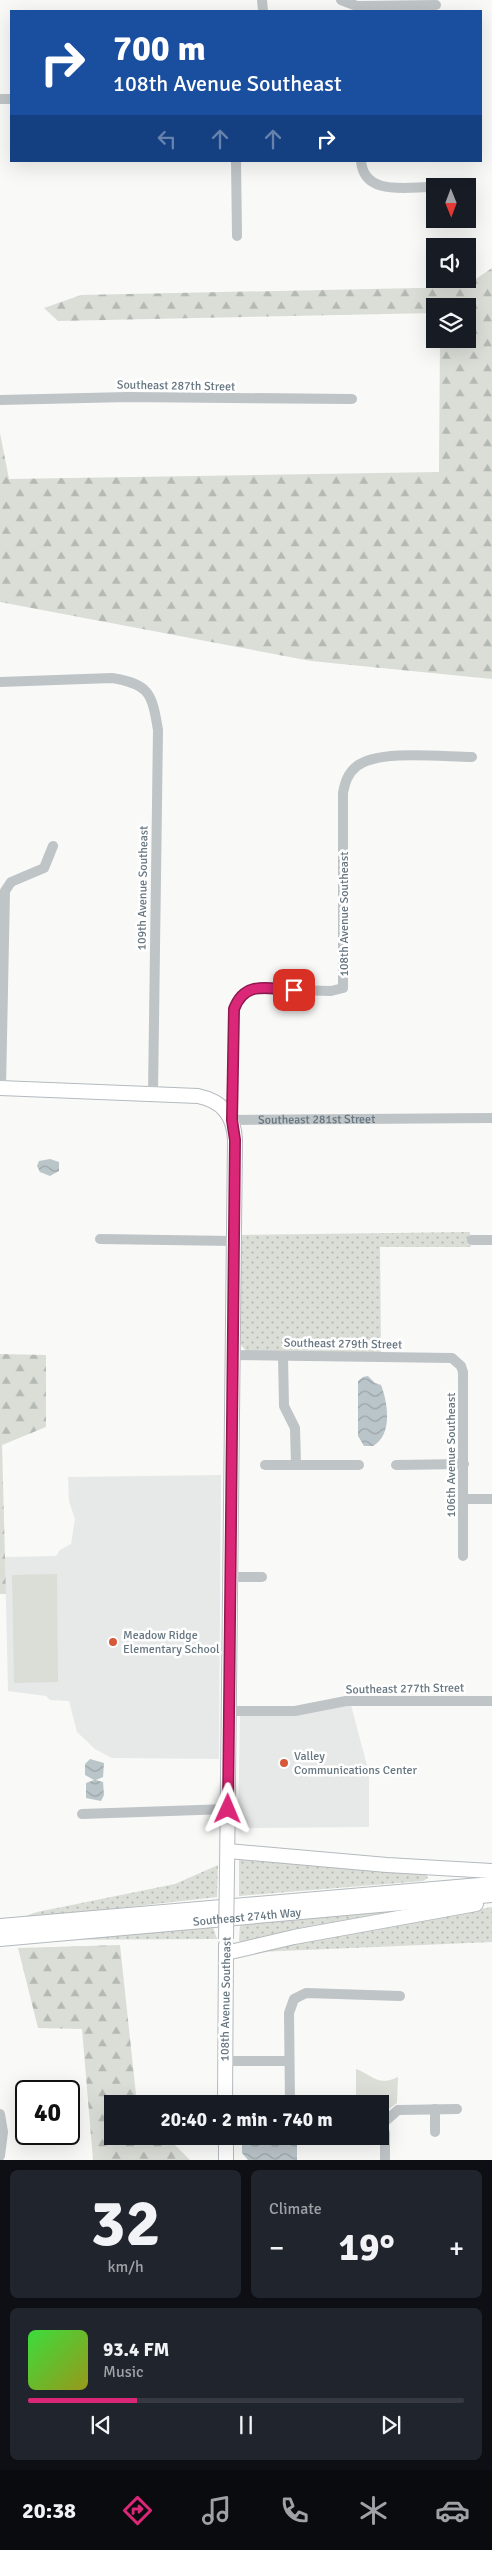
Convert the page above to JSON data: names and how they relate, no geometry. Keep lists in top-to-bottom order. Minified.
{"streets":{"main road":["108th Avenue Southeast","Southeast 274th Way"],"street":["Southeast 287th Street","109th Avenue Southeast","Southeast 281st Street","Southeast 279th Street","106th Avenue Southeast","Southeast 277th Street"]},"crossings":[["108th Avenue Southeast","Southeast 281st Street"],["108th Avenue Southeast","Southeast 279th Street"],["108th Avenue Southeast","Southeast 277th Street"],["Southeast 279th Street","106th Avenue Southeast"]],"places":["Meadow Ridge Elementary School","Valley Communications Center"],"north":"bottom","page":{"turn":["700 m","108th Avenue Southeast"],"limit":"40","trip":"20:40 · 2 min · 740 m","tile":[["32","km/h"],"Climate"],"heat":["−","19°","+"],"song":["93.4 FM","Music"],"tabs":"20:38"}}
